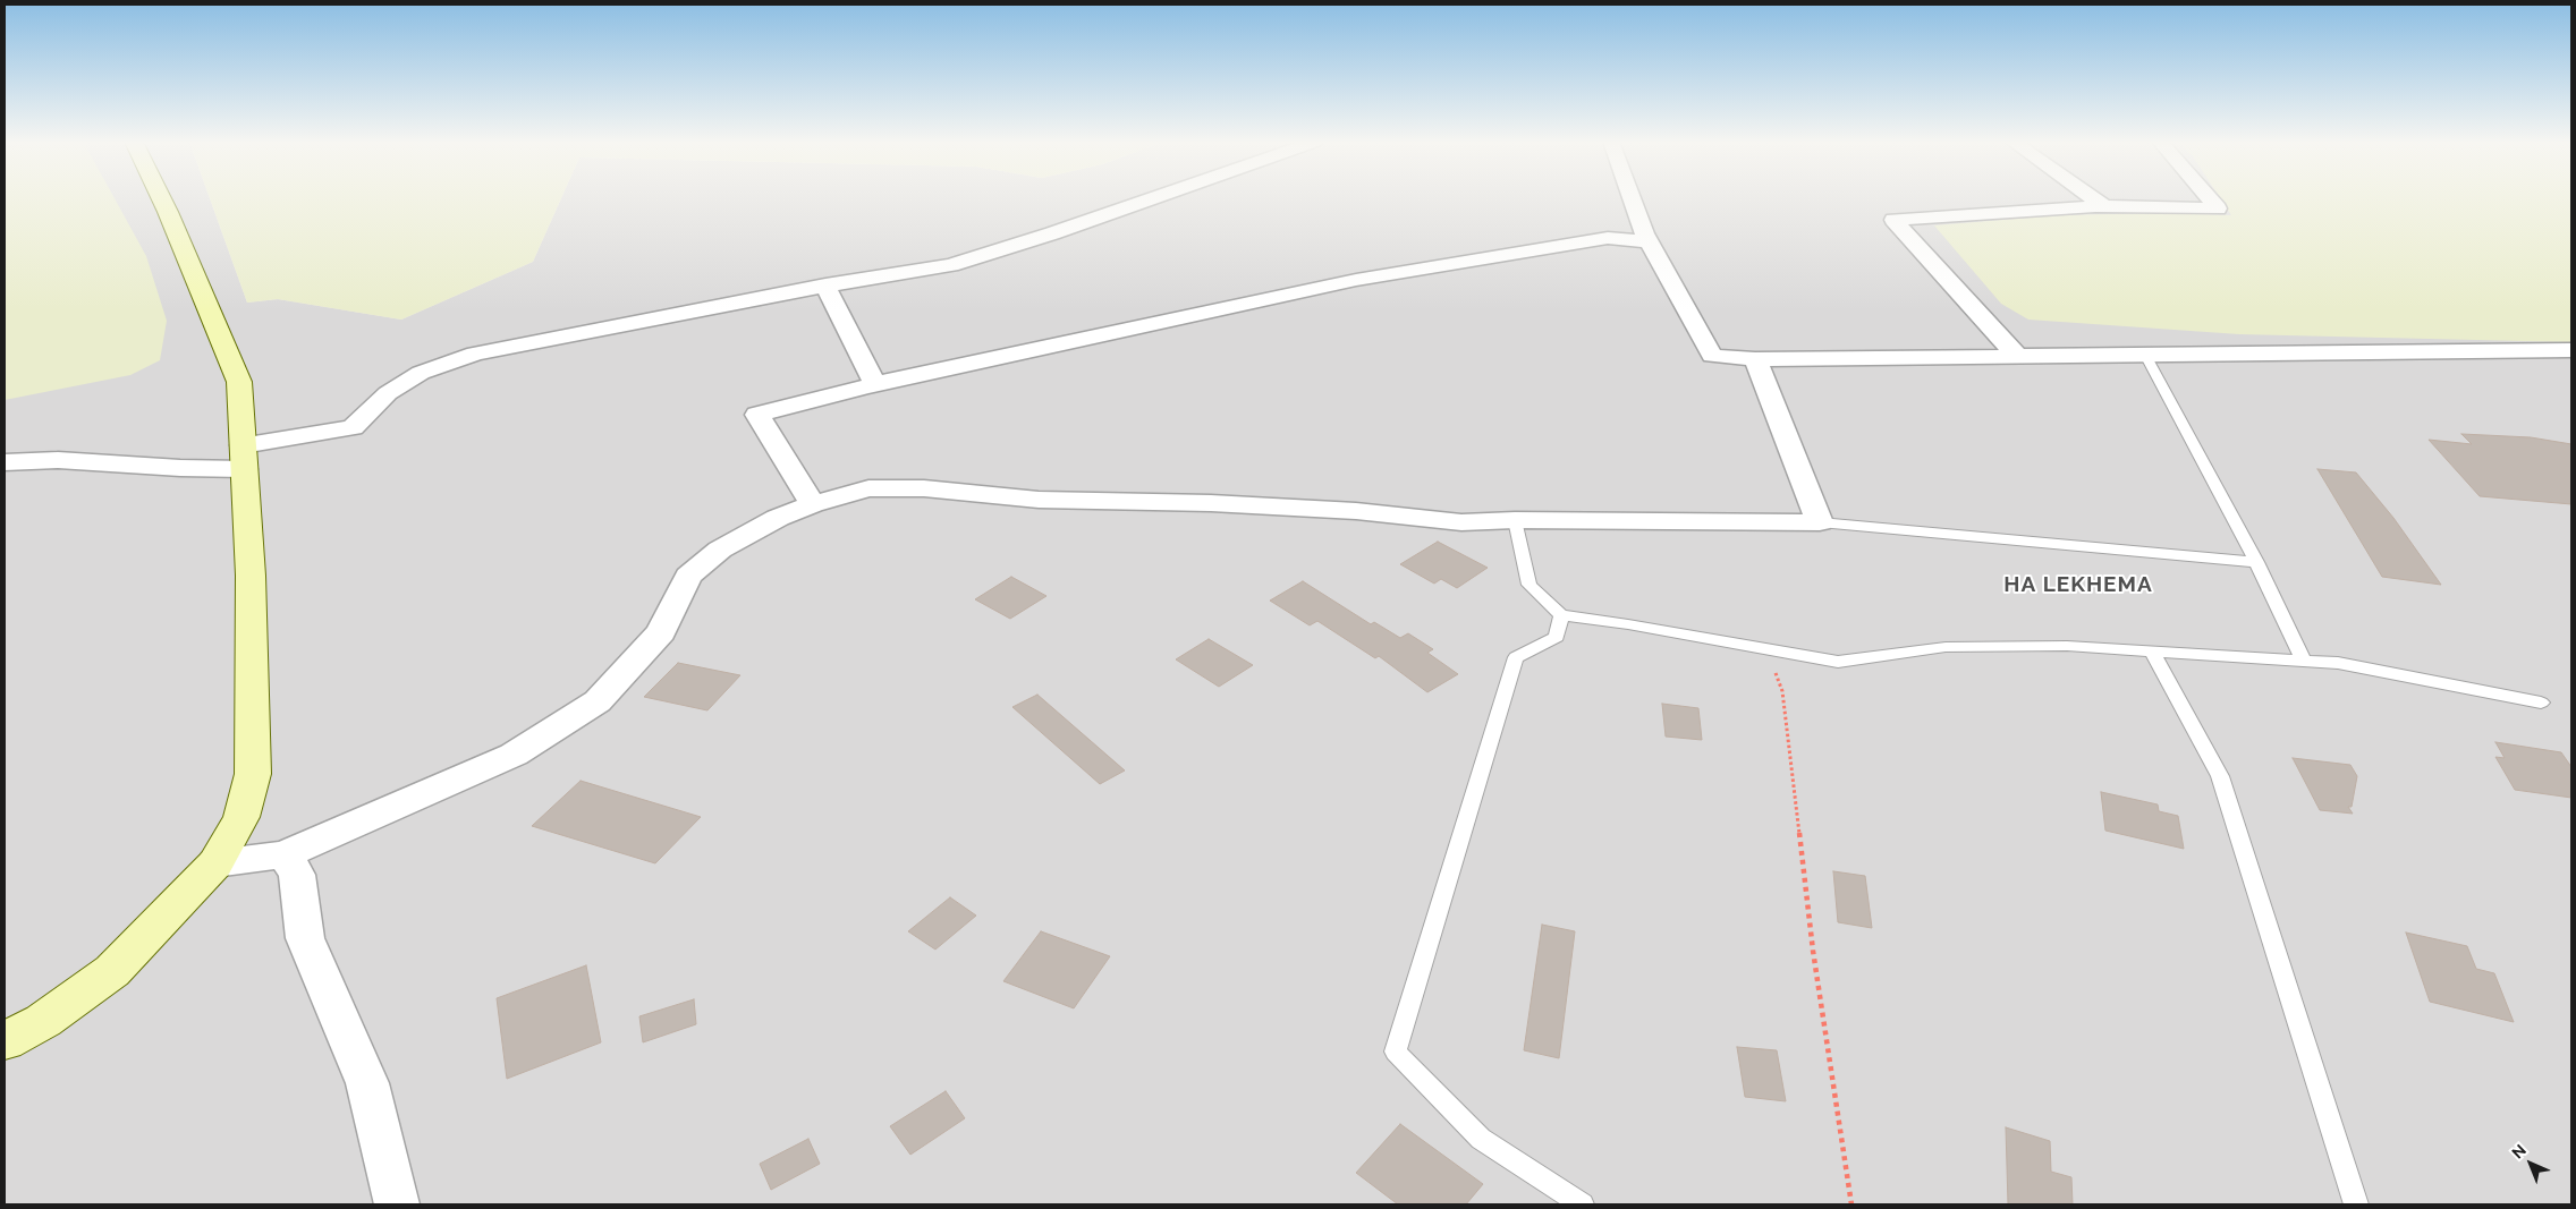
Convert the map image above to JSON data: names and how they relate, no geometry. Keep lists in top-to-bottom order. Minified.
{"districts":["HA LEKHEMA"],"north":"top left"}
